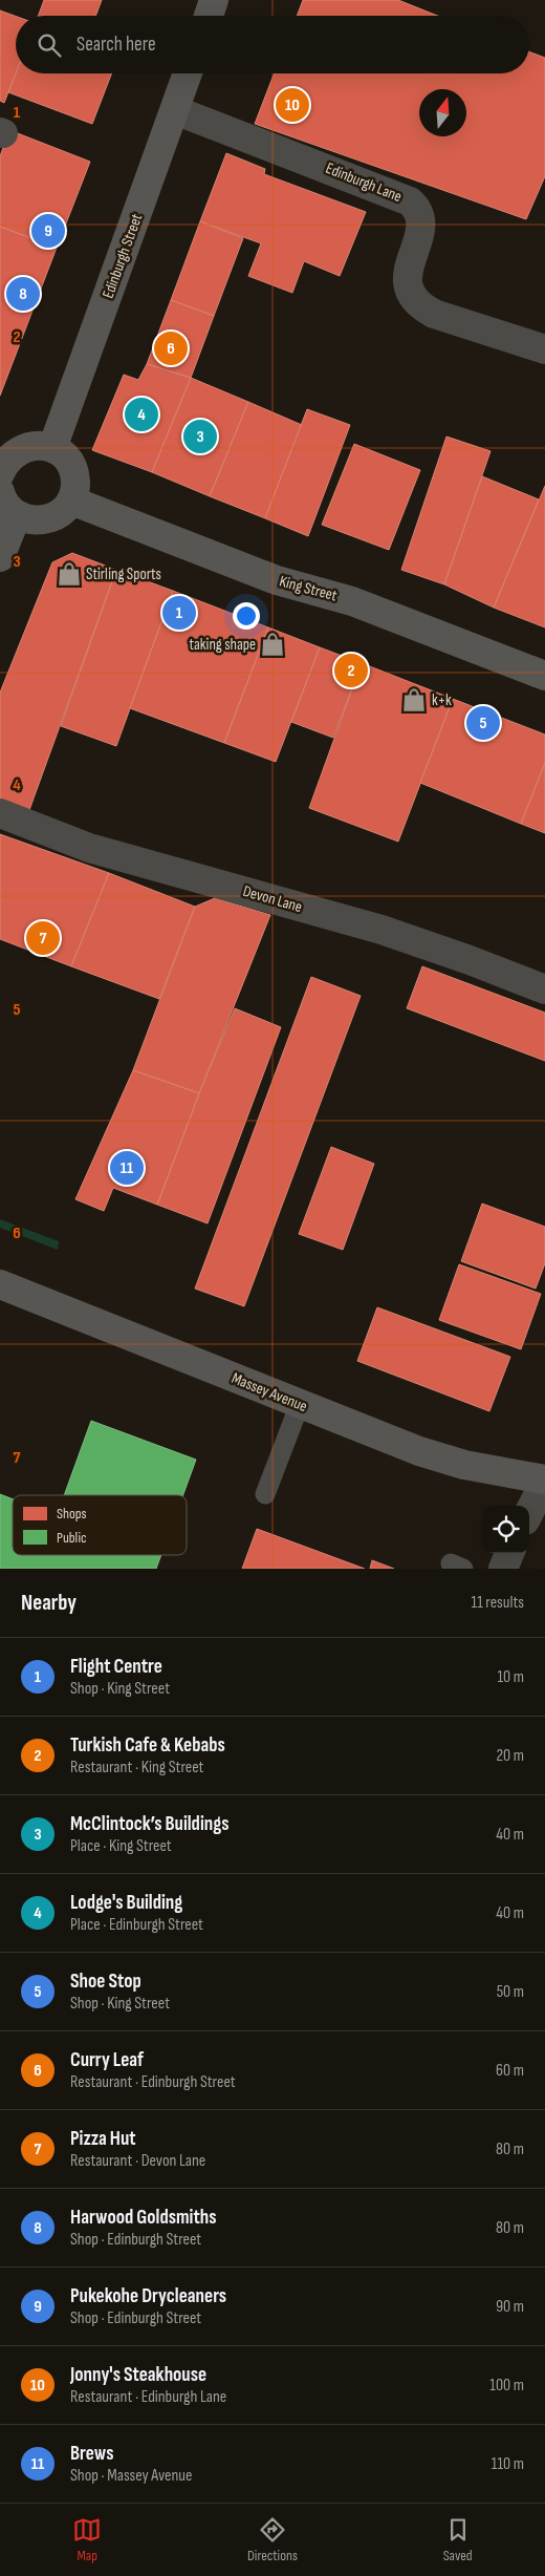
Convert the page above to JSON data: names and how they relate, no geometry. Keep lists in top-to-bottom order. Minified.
{"streets":{"street":["Edinburgh Lane","Edinburgh Street","King Street","Devon Lane","Massey Avenue"]},"crossings":[["Edinburgh Lane","Edinburgh Street"]],"places":{"shop":["Stirling Sports","taking shape","k+k"]},"legend":["Shops","Public"],"north":"top","page":{"search":"Search here","pins":["10","9","8","6","4","3","1","2","5","7","11"],"heading":["Nearby","11 results"],"list":[{"mark":"1","name":"Flight Centre","note":"Shop · King Street","value":"10 m"},{"mark":"2","name":"Turkish Cafe & Kebabs","note":"Restaurant · King Street","value":"20 m"},{"mark":"3","name":"McClintock’s Buildings","note":"Place · King Street","value":"40 m"},{"mark":"4","name":"Lodge's Building","note":"Place · Edinburgh Street","value":"40 m"},{"mark":"5","name":"Shoe Stop","note":"Shop · King Street","value":"50 m"},{"mark":"6","name":"Curry Leaf","note":"Restaurant · Edinburgh Street","value":"60 m"},{"mark":"7","name":"Pizza Hut","note":"Restaurant · Devon Lane","value":"80 m"},{"mark":"8","name":"Harwood Goldsmiths","note":"Shop · Edinburgh Street","value":"80 m"},{"mark":"9","name":"Pukekohe Drycleaners","note":"Shop · Edinburgh Street","value":"90 m"},{"mark":"10","name":"Jonny's Steakhouse","note":"Restaurant · Edinburgh Lane","value":"100 m"},{"mark":"11","name":"Brews","note":"Shop · Massey Avenue","value":"110 m"}],"nav":["Map","Directions","Saved"]},"grid":{"rows":["1","2","3","4","5","6","7"]}}
